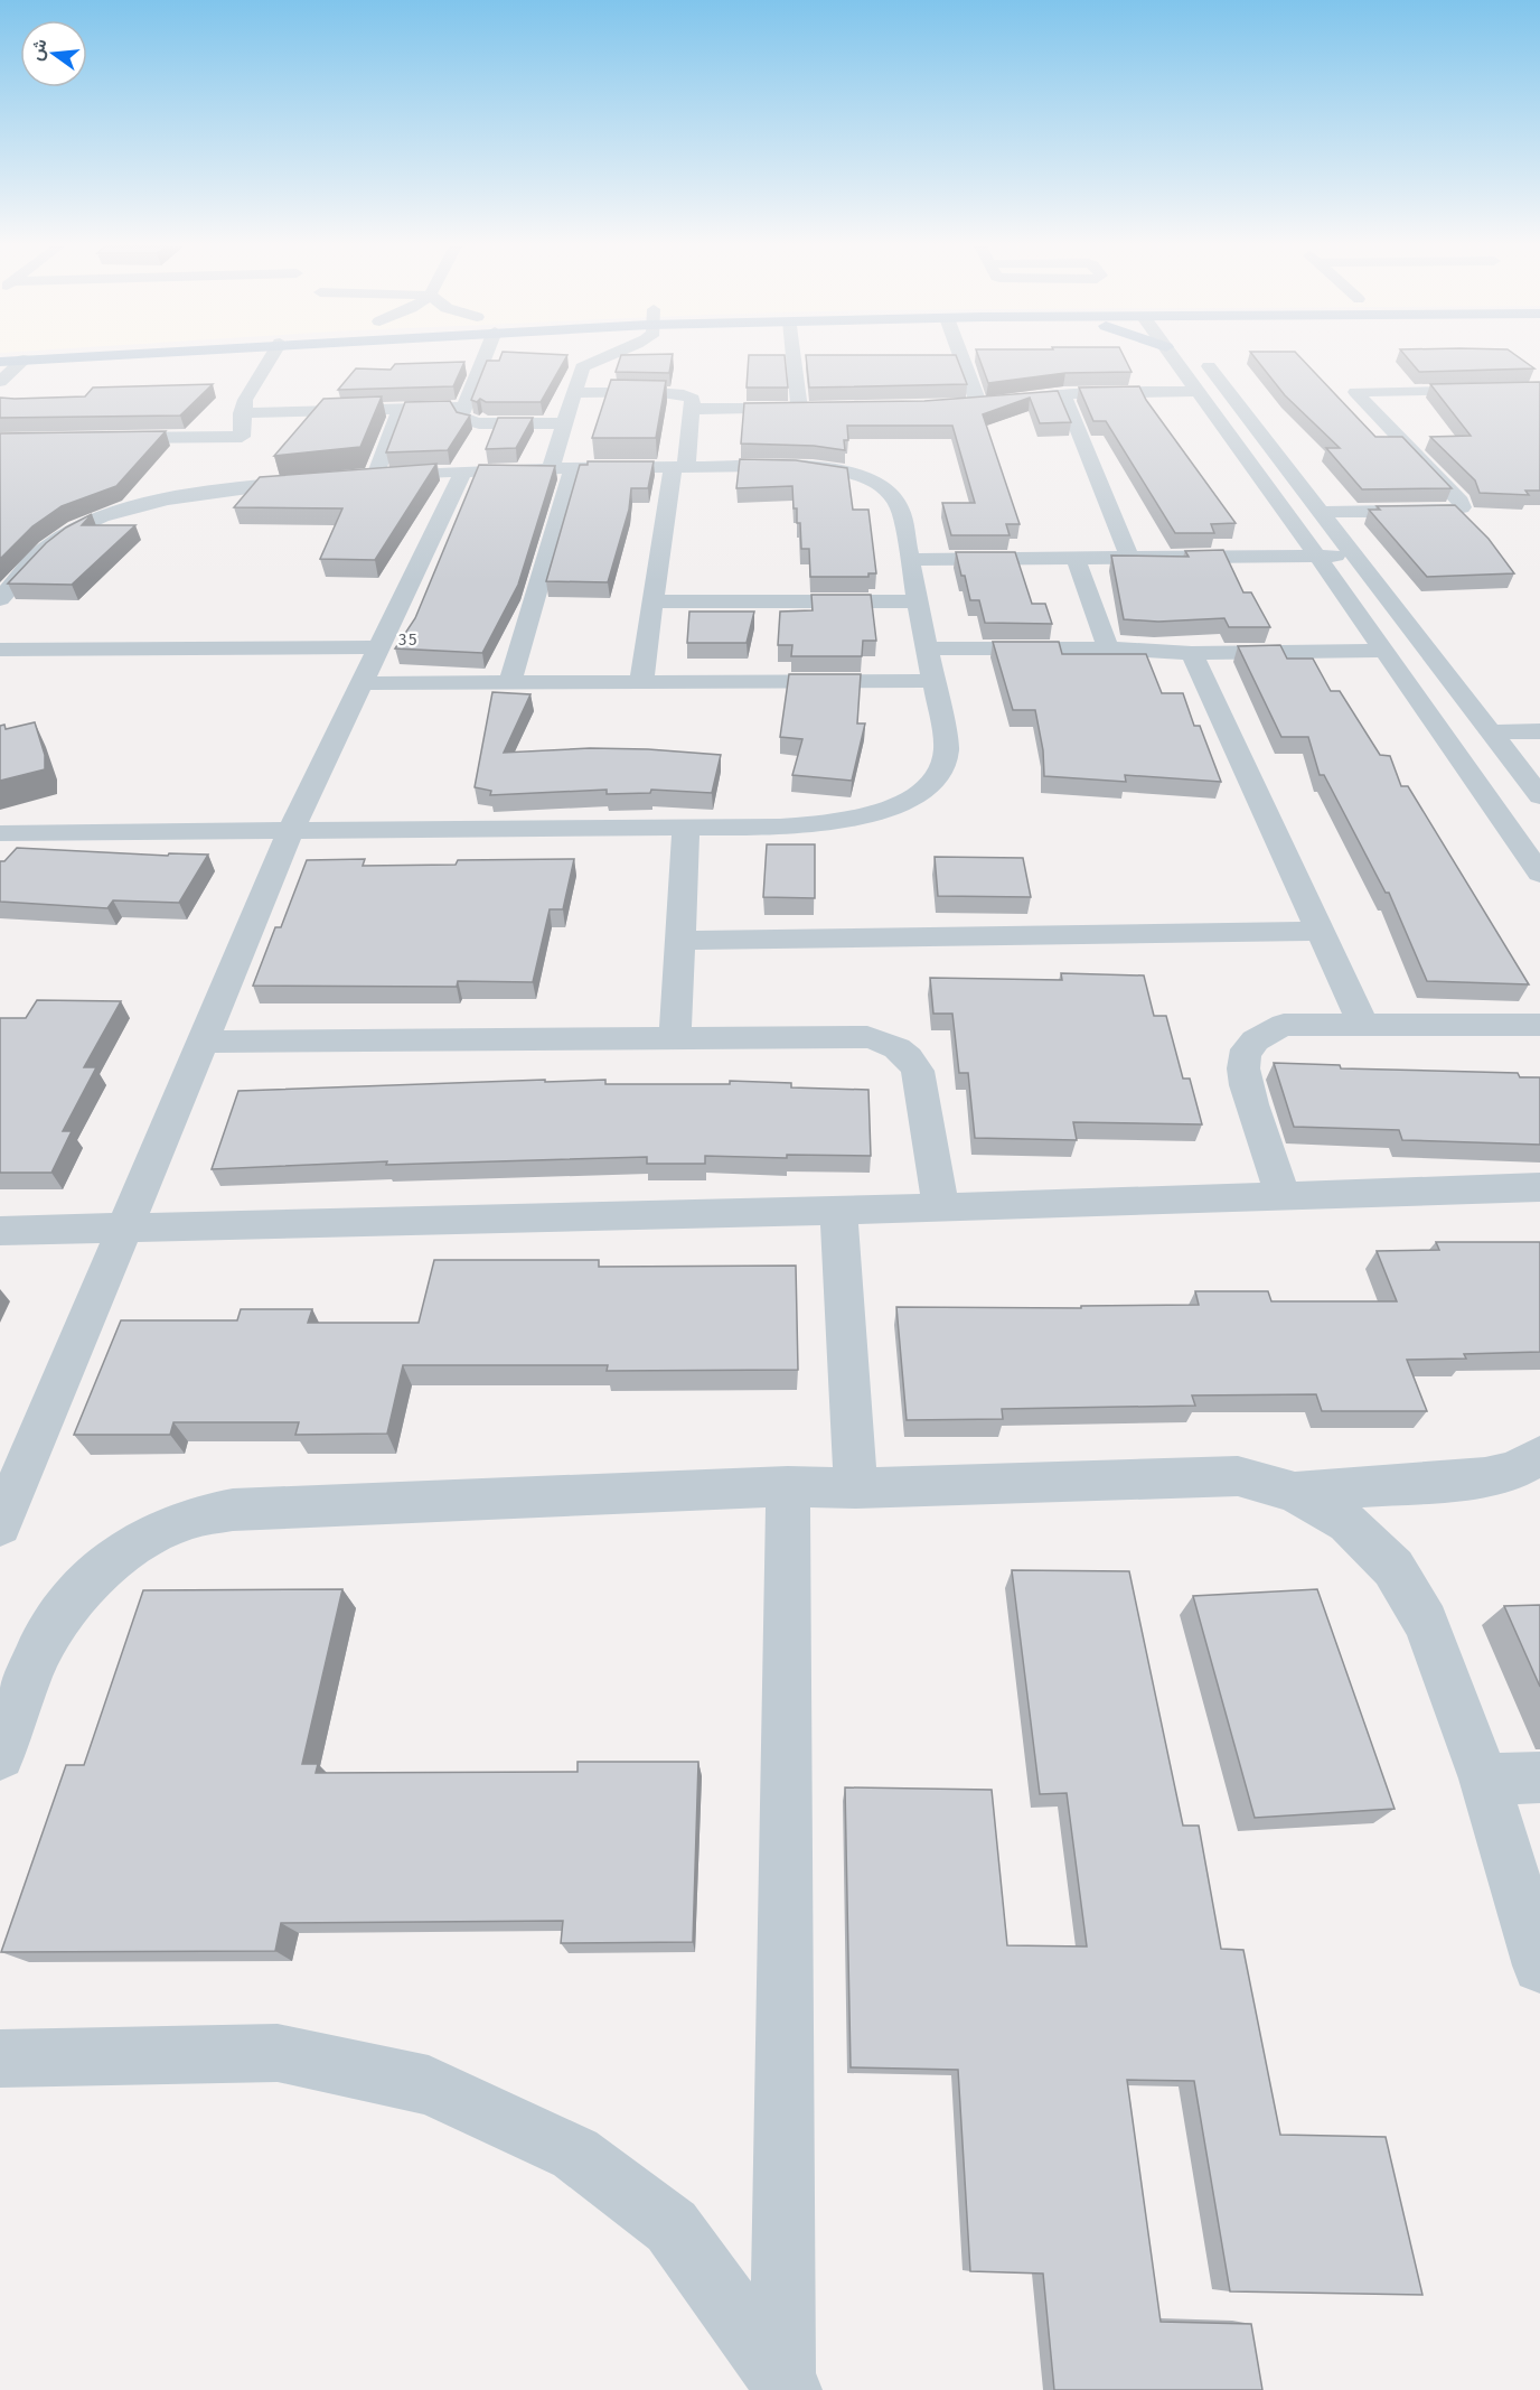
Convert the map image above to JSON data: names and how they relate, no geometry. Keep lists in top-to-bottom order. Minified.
{"districts":["35"],"north":"left"}
